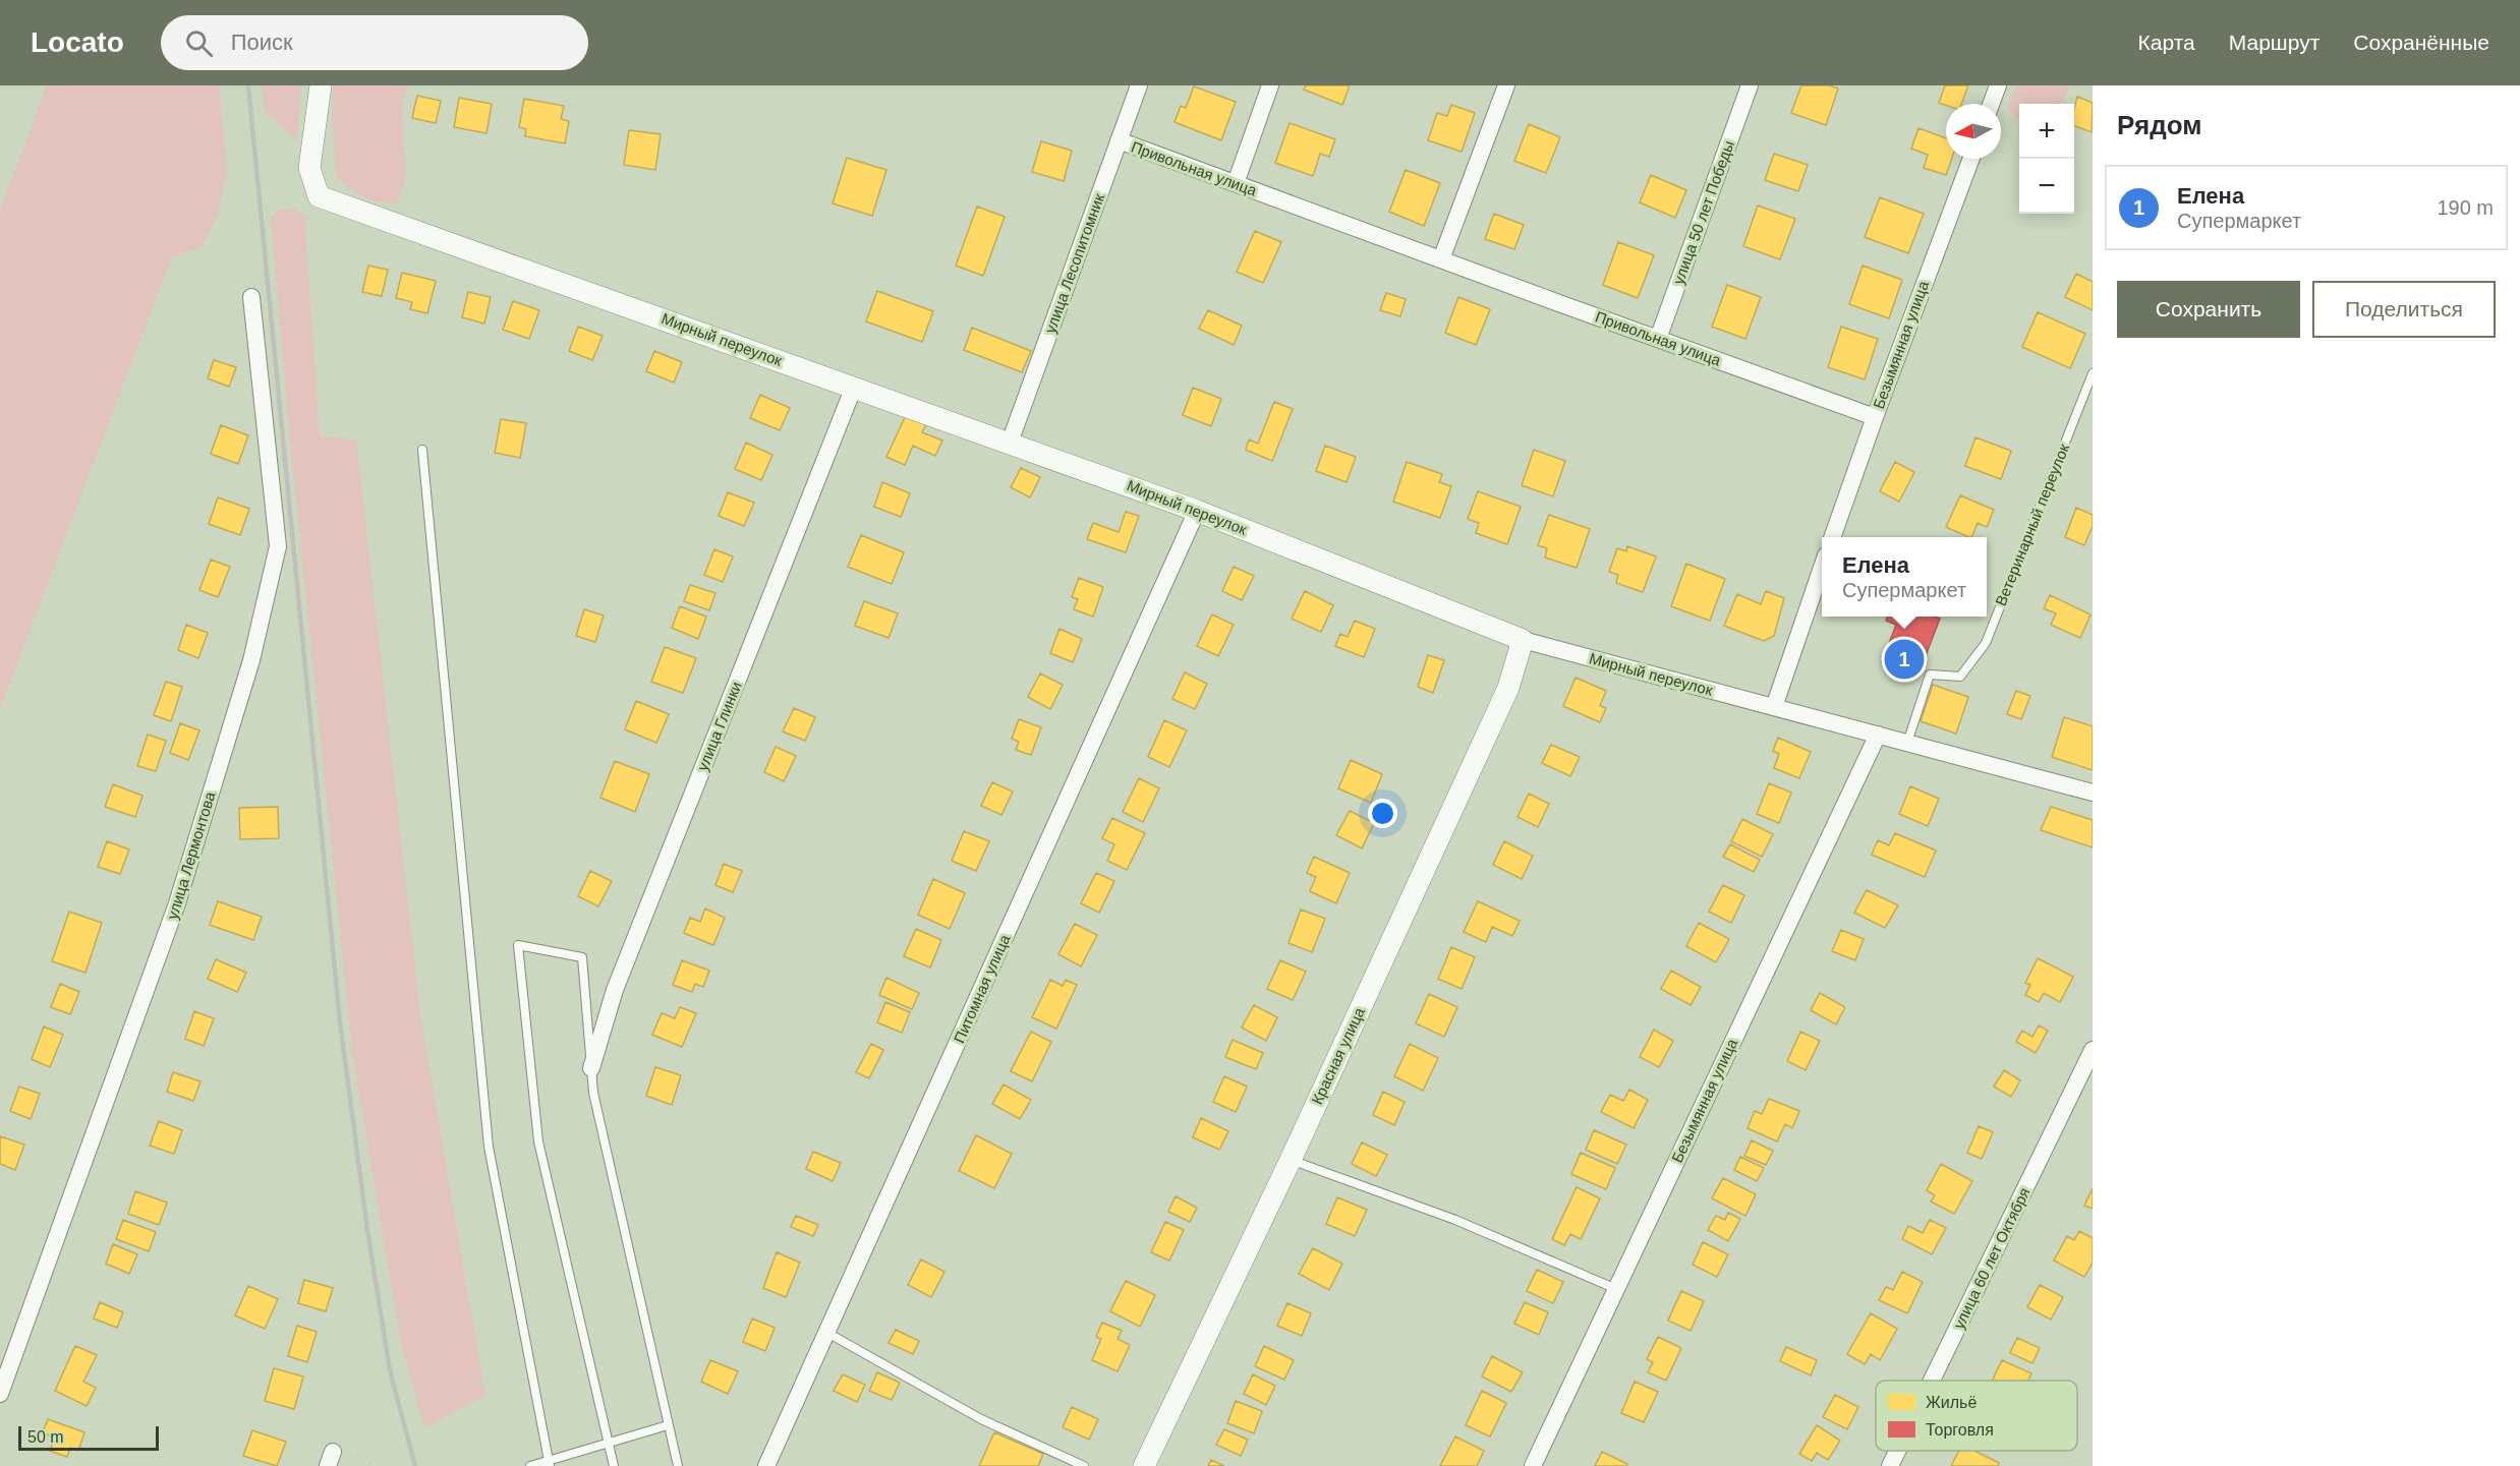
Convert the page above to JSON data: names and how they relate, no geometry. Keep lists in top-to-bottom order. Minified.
{"streets":{"street":["Привольная улица","улица 50 лет Победы","улица Лесопитомник","Мирный переулок","Безымянная улица","улица Глинки","улица Лермонтова","Питомная улица","Красная улица","улица 60 лет Октября"],"lane":["Ветеринарный переулок"]},"crossings":[["Привольная улица","улица 50 лет Победы"],["Привольная улица","улица Лесопитомник"],["Привольная улица","Безымянная улица"],["улица Лесопитомник","Мирный переулок"],["Мирный переулок","Безымянная улица"],["Мирный переулок","Ветеринарный переулок"],["Мирный переулок","улица Глинки"],["Мирный переулок","Питомная улица"],["Мирный переулок","Красная улица"]],"legend":["Жильё","Торговля"],"scale_bar":"50 m","north":"left","page":{"header":"Locato","search":"Поиск","nav":["Карта","Маршрут","Сохранённые"],"heading":"Рядом","map_buttons":["+","−"],"list":[{"mark":"1","name":"Елена","note":"Супермаркет","value":"190 m"}],"buttons":["Сохранить","Поделиться"],"popup":["Елена","Супермаркет"],"pins":"1","scale":"50 m"}}
